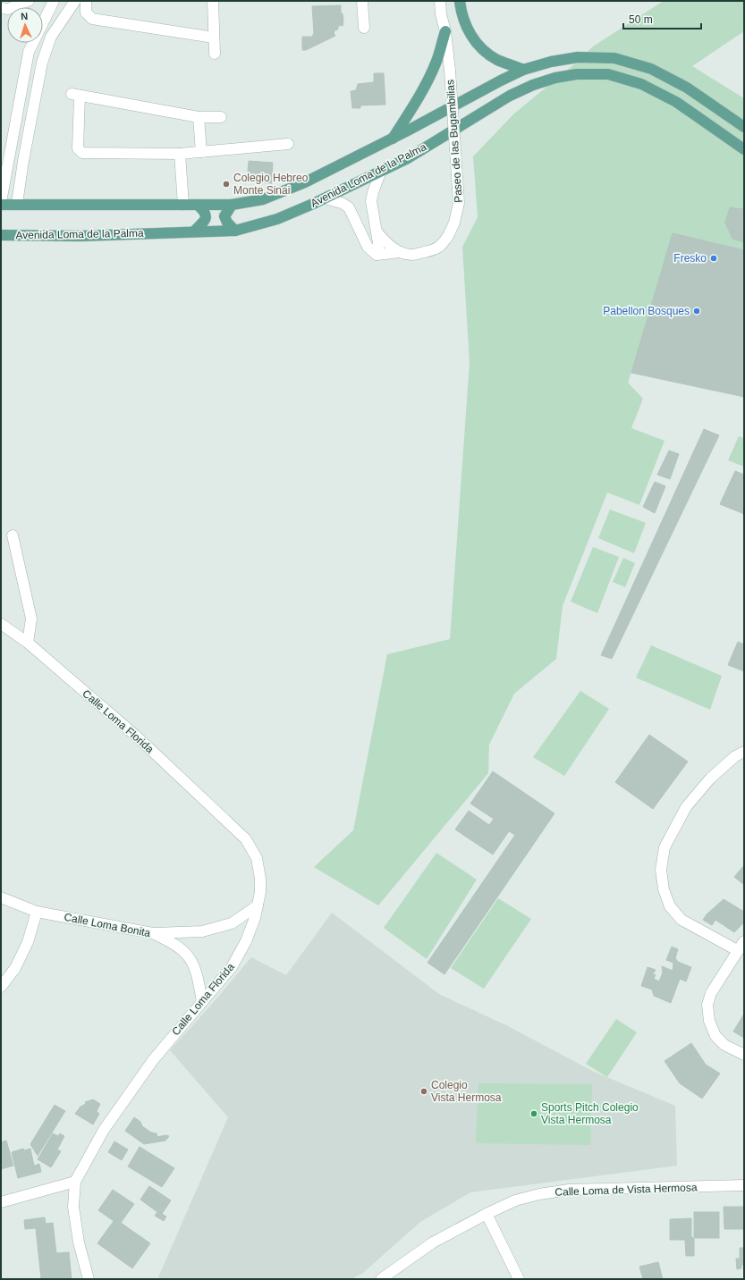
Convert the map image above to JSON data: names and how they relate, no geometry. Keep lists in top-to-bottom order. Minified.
{"streets":{"main road":["Avenida Loma de la Palma"],"street":["Paseo de las Bugambilias","Calle Loma Florida","Calle Loma Bonita","Calle Loma de Vista Hermosa"]},"crossings":[["Calle Loma Florida","Calle Loma Bonita"]],"places":["Colegio Hebreo Monte Sinai","Fresko","Pabellon Bosques","Colegio Vista Hermosa","Sports Pitch Colegio Vista Hermosa"],"scale_bar":"50 m","north":"top"}
